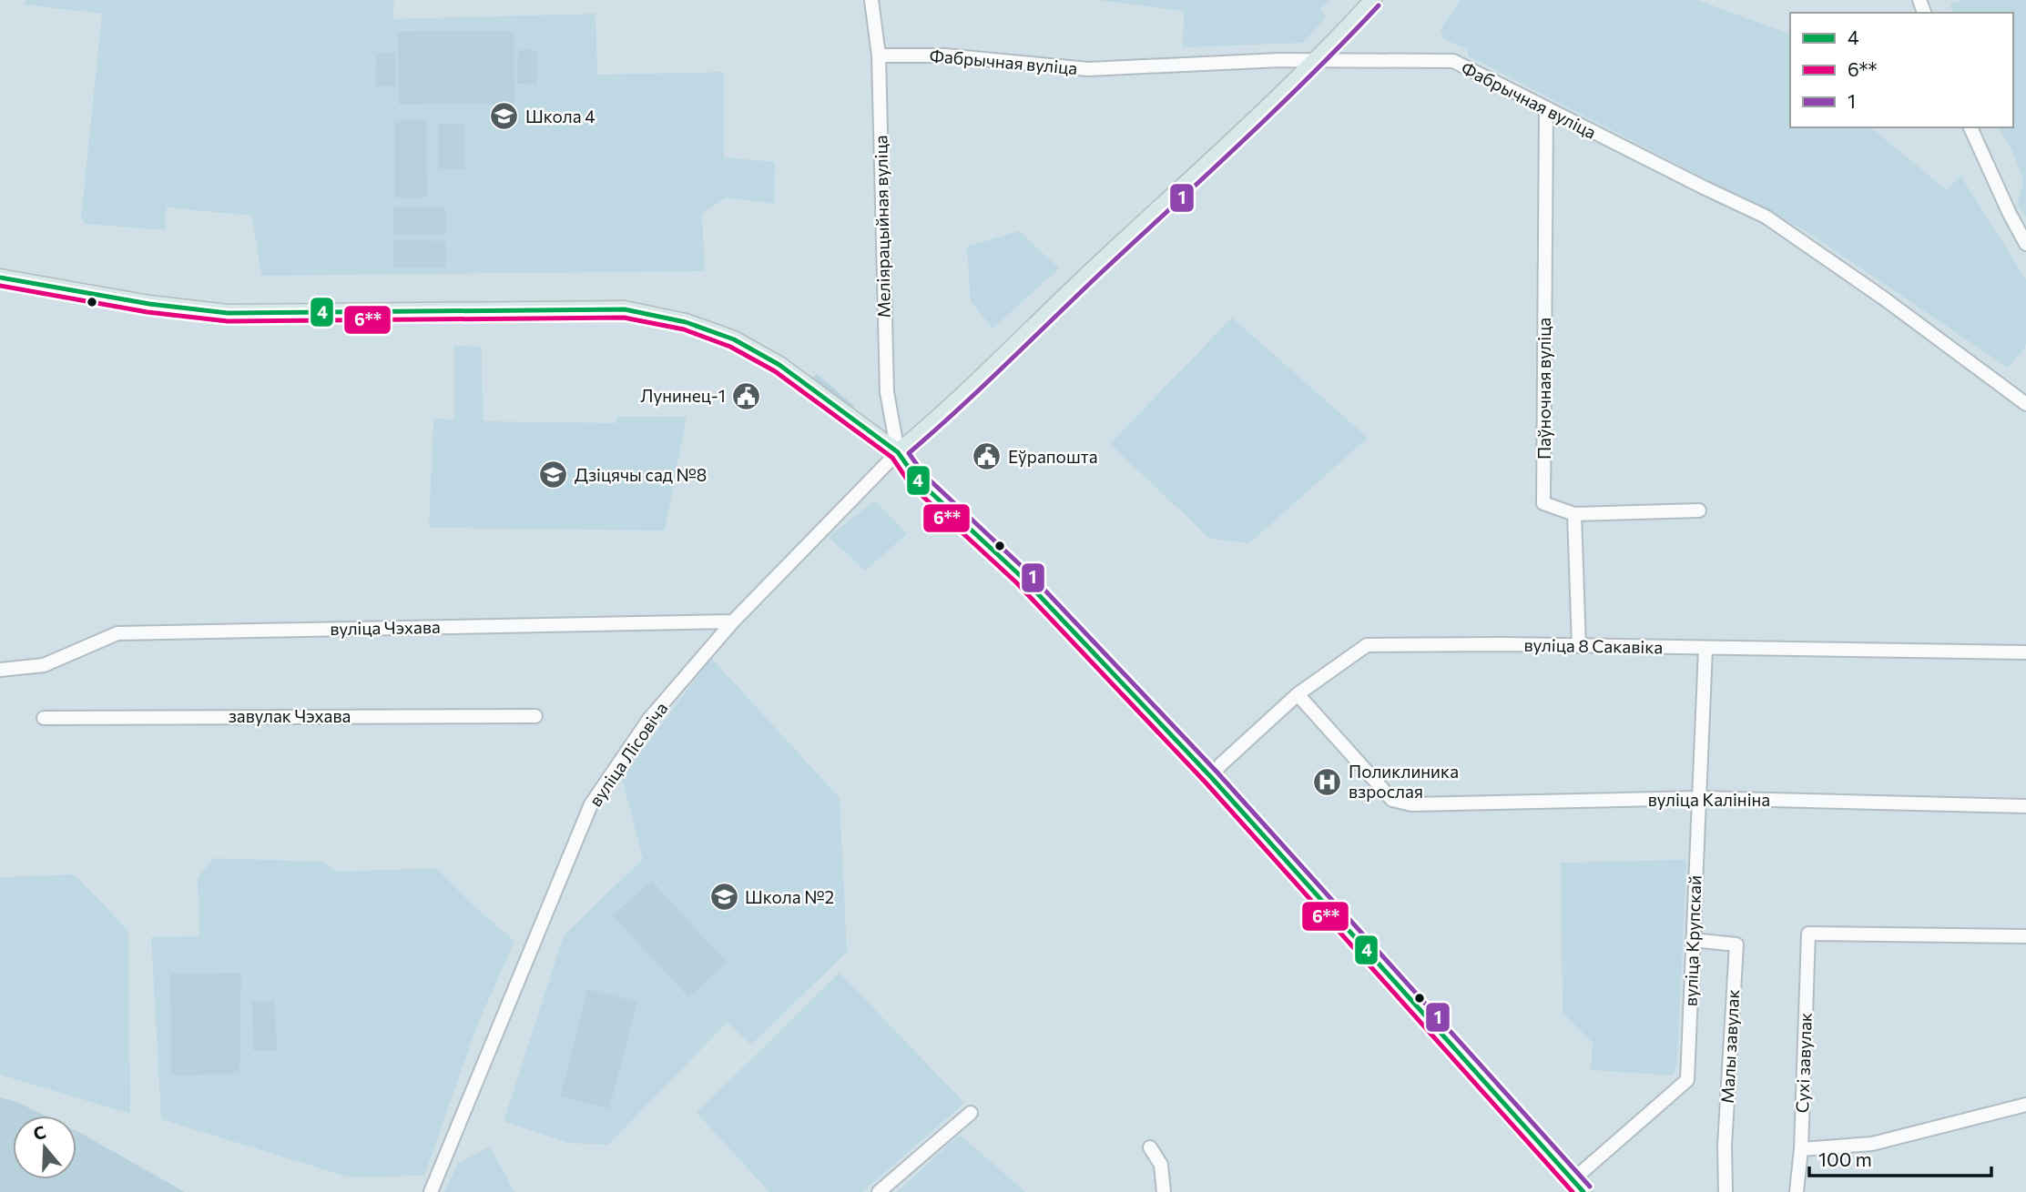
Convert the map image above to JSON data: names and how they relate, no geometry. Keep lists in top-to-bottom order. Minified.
{"streets":{"street":["Фабрычная вуліца","Меліярацыйная вуліца","Паўночная вуліца","вуліца Чэхава","вуліца 8 Сакавіка","завулак Чэхава","вуліца Лісовіча","вуліца Калініна","вуліца Крупскай","Малы завулак","Сухі завулак"]},"crossings":[["Фабрычная вуліца","Меліярацыйная вуліца"],["Фабрычная вуліца","Паўночная вуліца"],["Меліярацыйная вуліца","вуліца Лісовіча"],["вуліца Чэхава","вуліца Лісовіча"],["вуліца 8 Сакавіка","вуліца Калініна"],["вуліца 8 Сакавіка","вуліца Крупскай"],["вуліца Калініна","вуліца Крупскай"],["вуліца Крупскай","Малы завулак"]],"places":{"school or university":["Школа 4","Дзіцячы сад №8","Школа №2"],"public building":["Лунинец-1","Еўрапошта"],"hospital":["Поликлиника взрослая"]},"lines":["transit line 1","transit line 4","transit line 6**"],"legend":["4","6**","1"],"scale_bar":"100 m","north":"top"}
